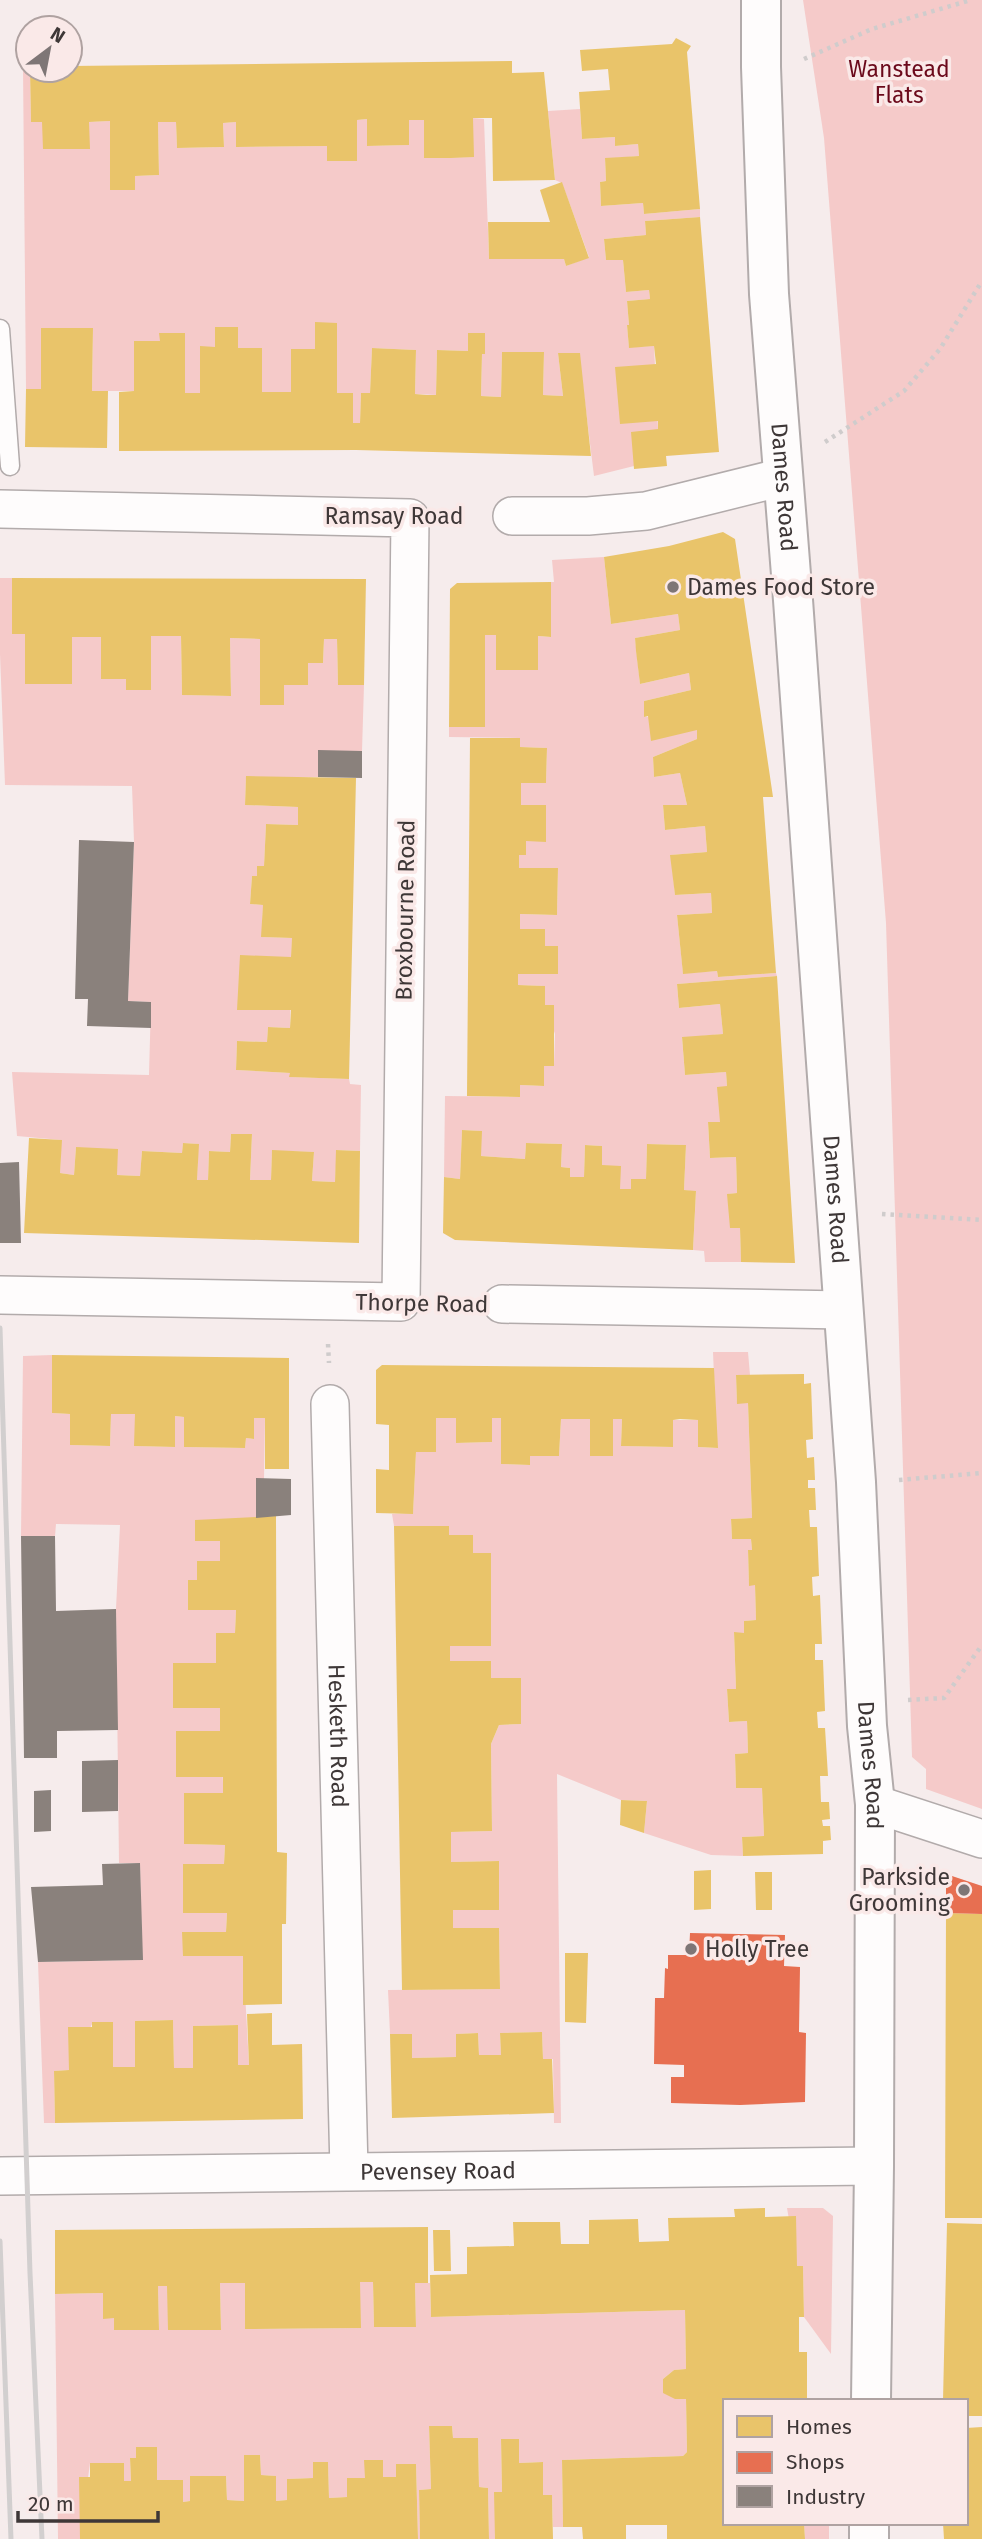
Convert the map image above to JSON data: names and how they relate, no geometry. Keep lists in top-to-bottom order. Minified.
{"streets":{"main road":["Dames Road"],"street":["Ramsay Road","Broxbourne Road","Thorpe Road","Hesketh Road","Pevensey Road"]},"crossings":[["Dames Road","Thorpe Road"],["Dames Road","Pevensey Road"],["Ramsay Road","Broxbourne Road"],["Broxbourne Road","Thorpe Road"],["Hesketh Road","Pevensey Road"]],"parks":["Wanstead Flats"],"places":["Dames Food Store","Parkside Grooming","Holly Tree"],"legend":["Homes","Shops","Industry"],"scale_bar":"20 m","north":"top right"}
